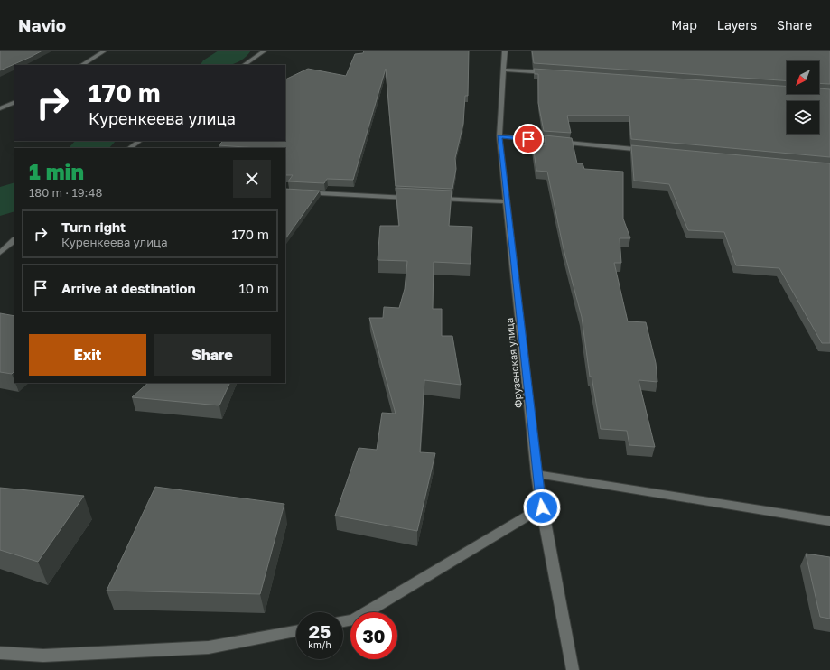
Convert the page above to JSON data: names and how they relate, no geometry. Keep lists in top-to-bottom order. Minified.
{"streets":{"street":["Фрузенская улица"]},"north":"bottom left","page":{"header":"Navio","nav":["Map","Layers","Share"],"turn":["170 m","Куренкеева улица"],"heading":["1 min","180 m · 19:48"],"list":[{"name":"Turn right","note":"Куренкеева улица","value":"170 m"},{"name":"Arrive at destination","value":"10 m"}],"buttons":["Exit","Share"],"speed":"25 km/h","limit":"30"}}
